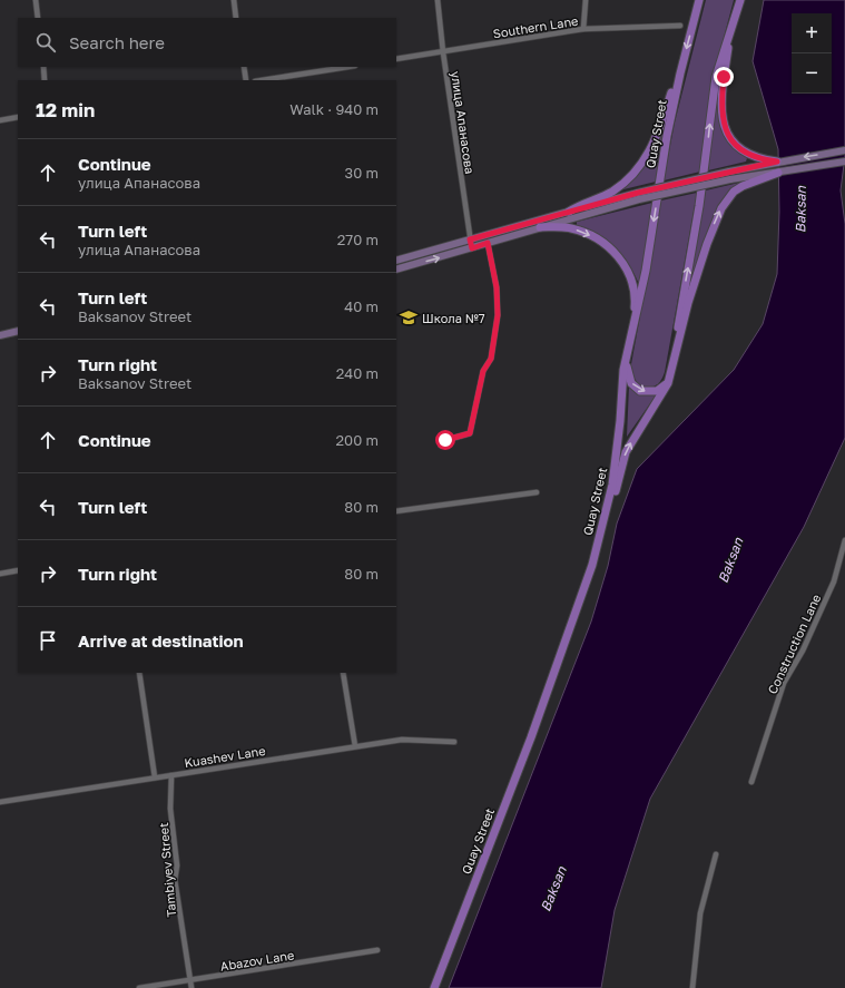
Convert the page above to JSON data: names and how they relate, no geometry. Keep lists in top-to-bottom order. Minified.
{"streets":{"main road":["Quay Street"],"street":["Southern Lane","улица Апанасова","Construction Lane","Kuashev Lane","Tambiyev Street","Abazov Lane"]},"crossings":[["Southern Lane","улица Апанасова"],["Kuashev Lane","Tambiyev Street"],["Tambiyev Street","Abazov Lane"]],"water":["Baksan"],"places":{"school or university":["Школа №7"]},"page":{"map_buttons":["+","−"],"search":"Search here","heading":["12 min","Walk · 940 m"],"list":[["Continue","улица Апанасова","30 m"],["Turn left","улица Апанасова","270 m"],["Turn left","Baksanov Street","40 m"],["Turn right","Baksanov Street","240 m"],["Continue","200 m"],["Turn left","80 m"],["Turn right","80 m"],"Arrive at destination"]}}
